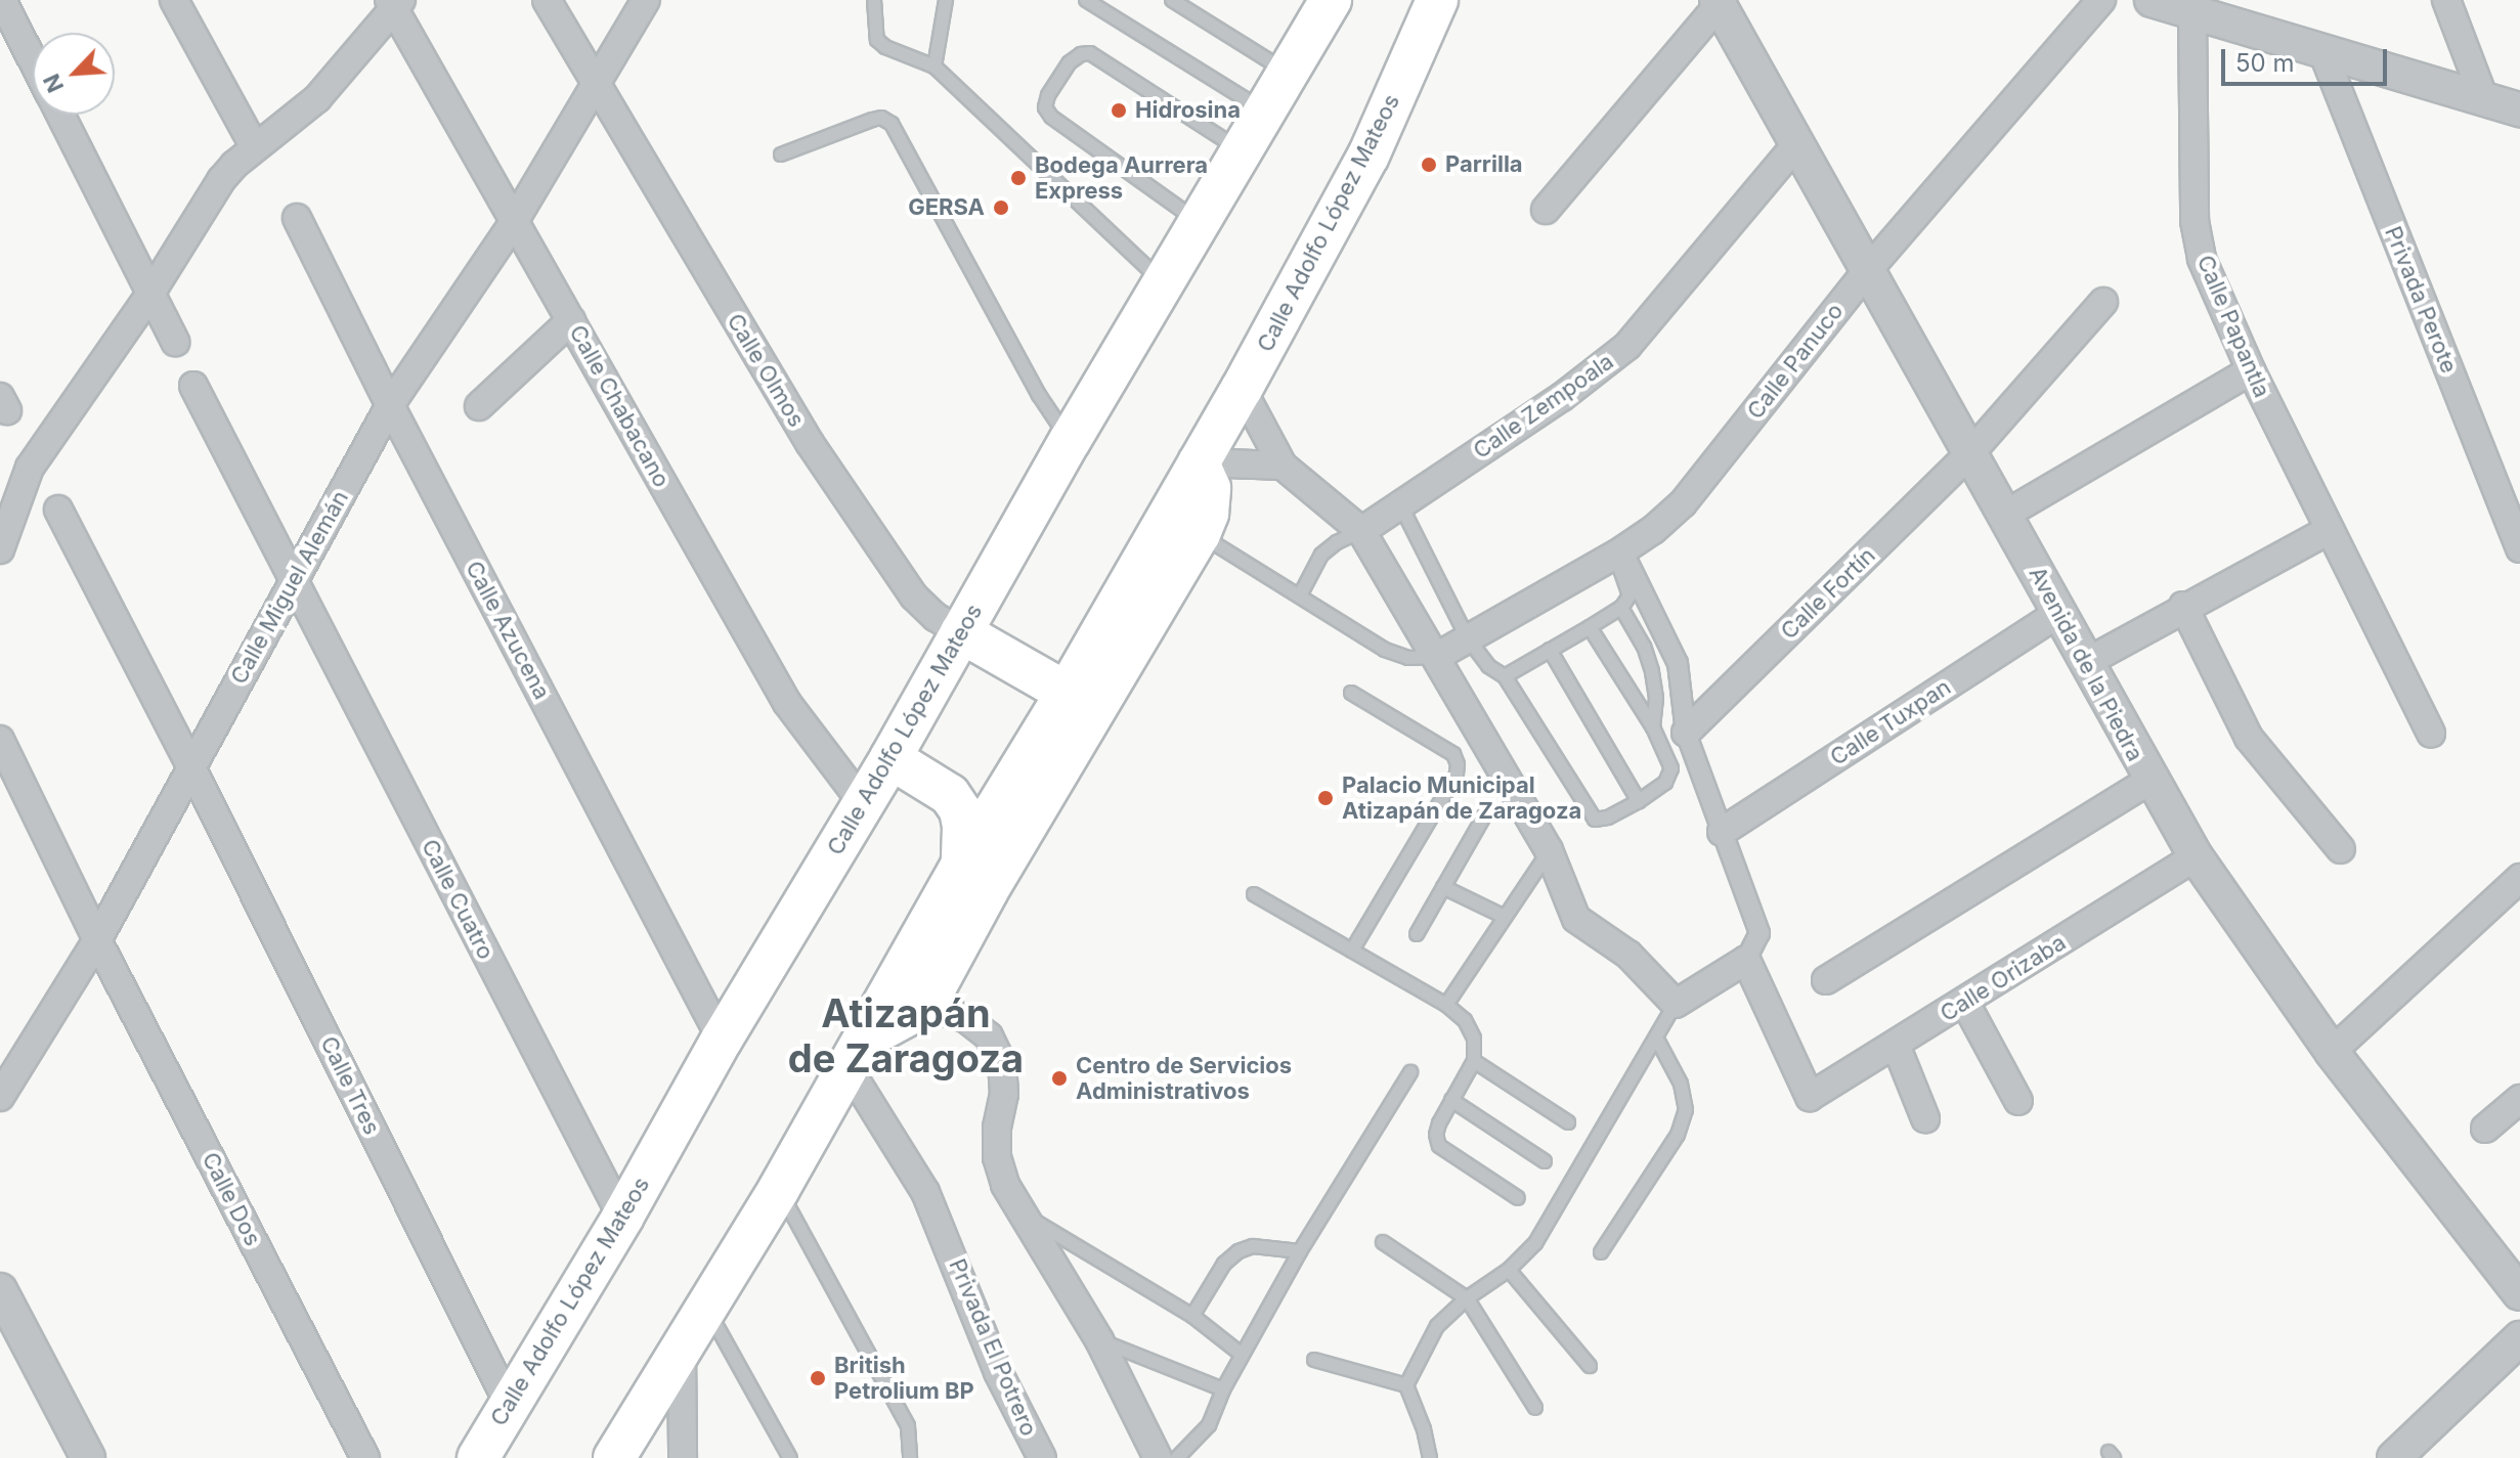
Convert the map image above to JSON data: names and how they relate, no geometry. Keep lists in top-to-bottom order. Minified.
{"streets":{"main road":["Calle Adolfo López Mateos"],"street":["Privada Perote","Calle Papantla","Calle Panuco","Calle Olmos","Calle Chabacano","Calle Zempoala","Calle Miguel Alemán","Calle Fortín","Calle Azucena","Avenida de la Piedra","Calle Tuxpan","Calle Cuatro","Calle Orizaba","Calle Tres","Calle Dos","Privada El Potrero"]},"crossings":[["Calle Adolfo López Mateos","Calle Olmos"],["Calle Adolfo López Mateos","Calle Chabacano"],["Calle Adolfo López Mateos","Calle Azucena"],["Calle Adolfo López Mateos","Calle Cuatro"],["Calle Adolfo López Mateos","Calle Tres"],["Calle Panuco","Avenida de la Piedra"],["Calle Olmos","Calle Miguel Alemán"],["Calle Chabacano","Calle Miguel Alemán"],["Calle Zempoala","Avenida de la Piedra"],["Calle Miguel Alemán","Calle Azucena"],["Calle Miguel Alemán","Calle Cuatro"],["Calle Miguel Alemán","Calle Tres"],["Calle Miguel Alemán","Calle Dos"],["Calle Fortín","Avenida de la Piedra"],["Avenida de la Piedra","Calle Tuxpan"],["Avenida de la Piedra","Calle Orizaba"]],"districts":["Atizapán de Zaragoza"],"places":["Hidrosina","Parrilla","Bodega Aurrera Express","GERSA","Palacio Municipal Atizapán de Zaragoza","Centro de Servicios Administrativos","British Petrolium BP"],"scale_bar":"50 m","north":"bottom left"}
